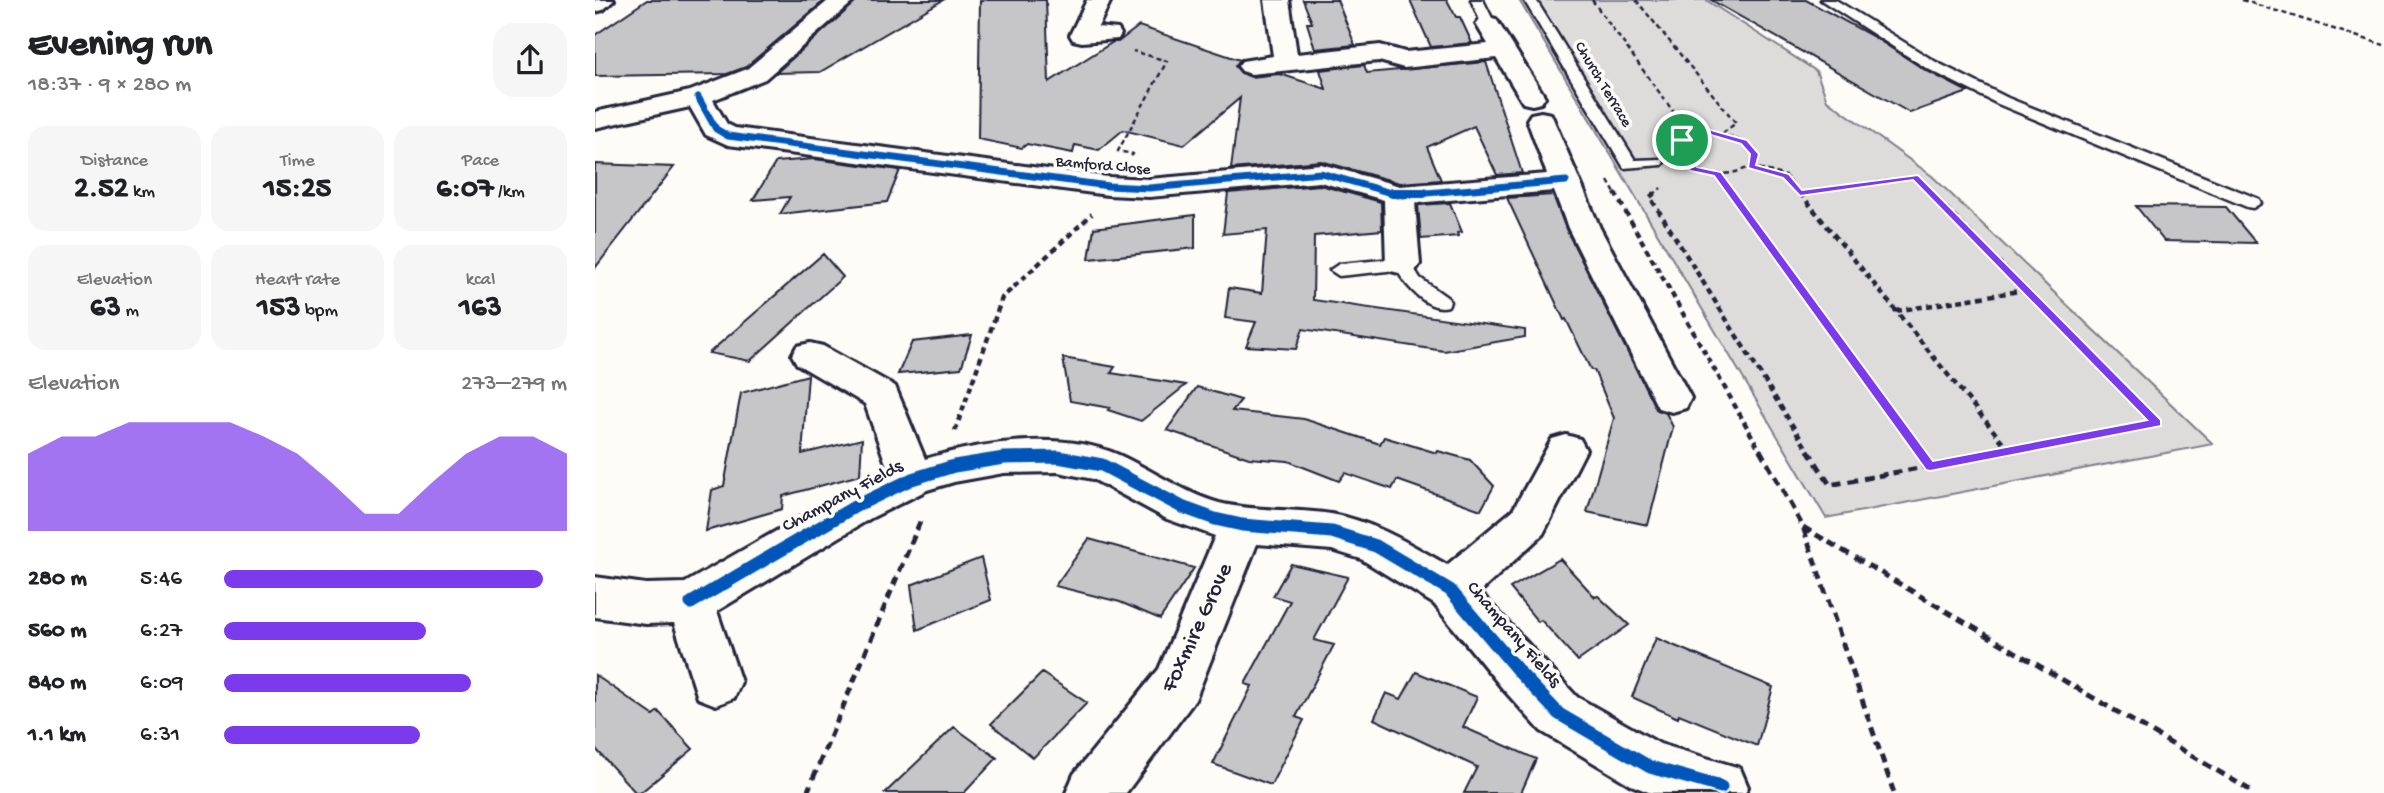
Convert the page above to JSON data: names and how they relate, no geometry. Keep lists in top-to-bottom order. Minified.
{"streets":{"street":["Bamford Close","Champany Fields","Foxmire Grove"],"lane":["Church Terrace"]},"crossings":[["Champany Fields","Foxmire Grove"]],"page":{"heading":["Evening run","18:37 · 9 × 280 m"],"stats":[["Distance","2.52 km"],["Time","15:25"],["Pace","6:07 /km"],["Elevation","63 m"],["Heart rate","153 bpm"],["kcal","163"]],"chart":["Elevation","273–279 m"],"list":[{"name":"280 m","note":"5:46"},{"name":"560 m","note":"6:27"},{"name":"840 m","note":"6:09"},{"name":"1.1 km","note":"6:31"}]}}
